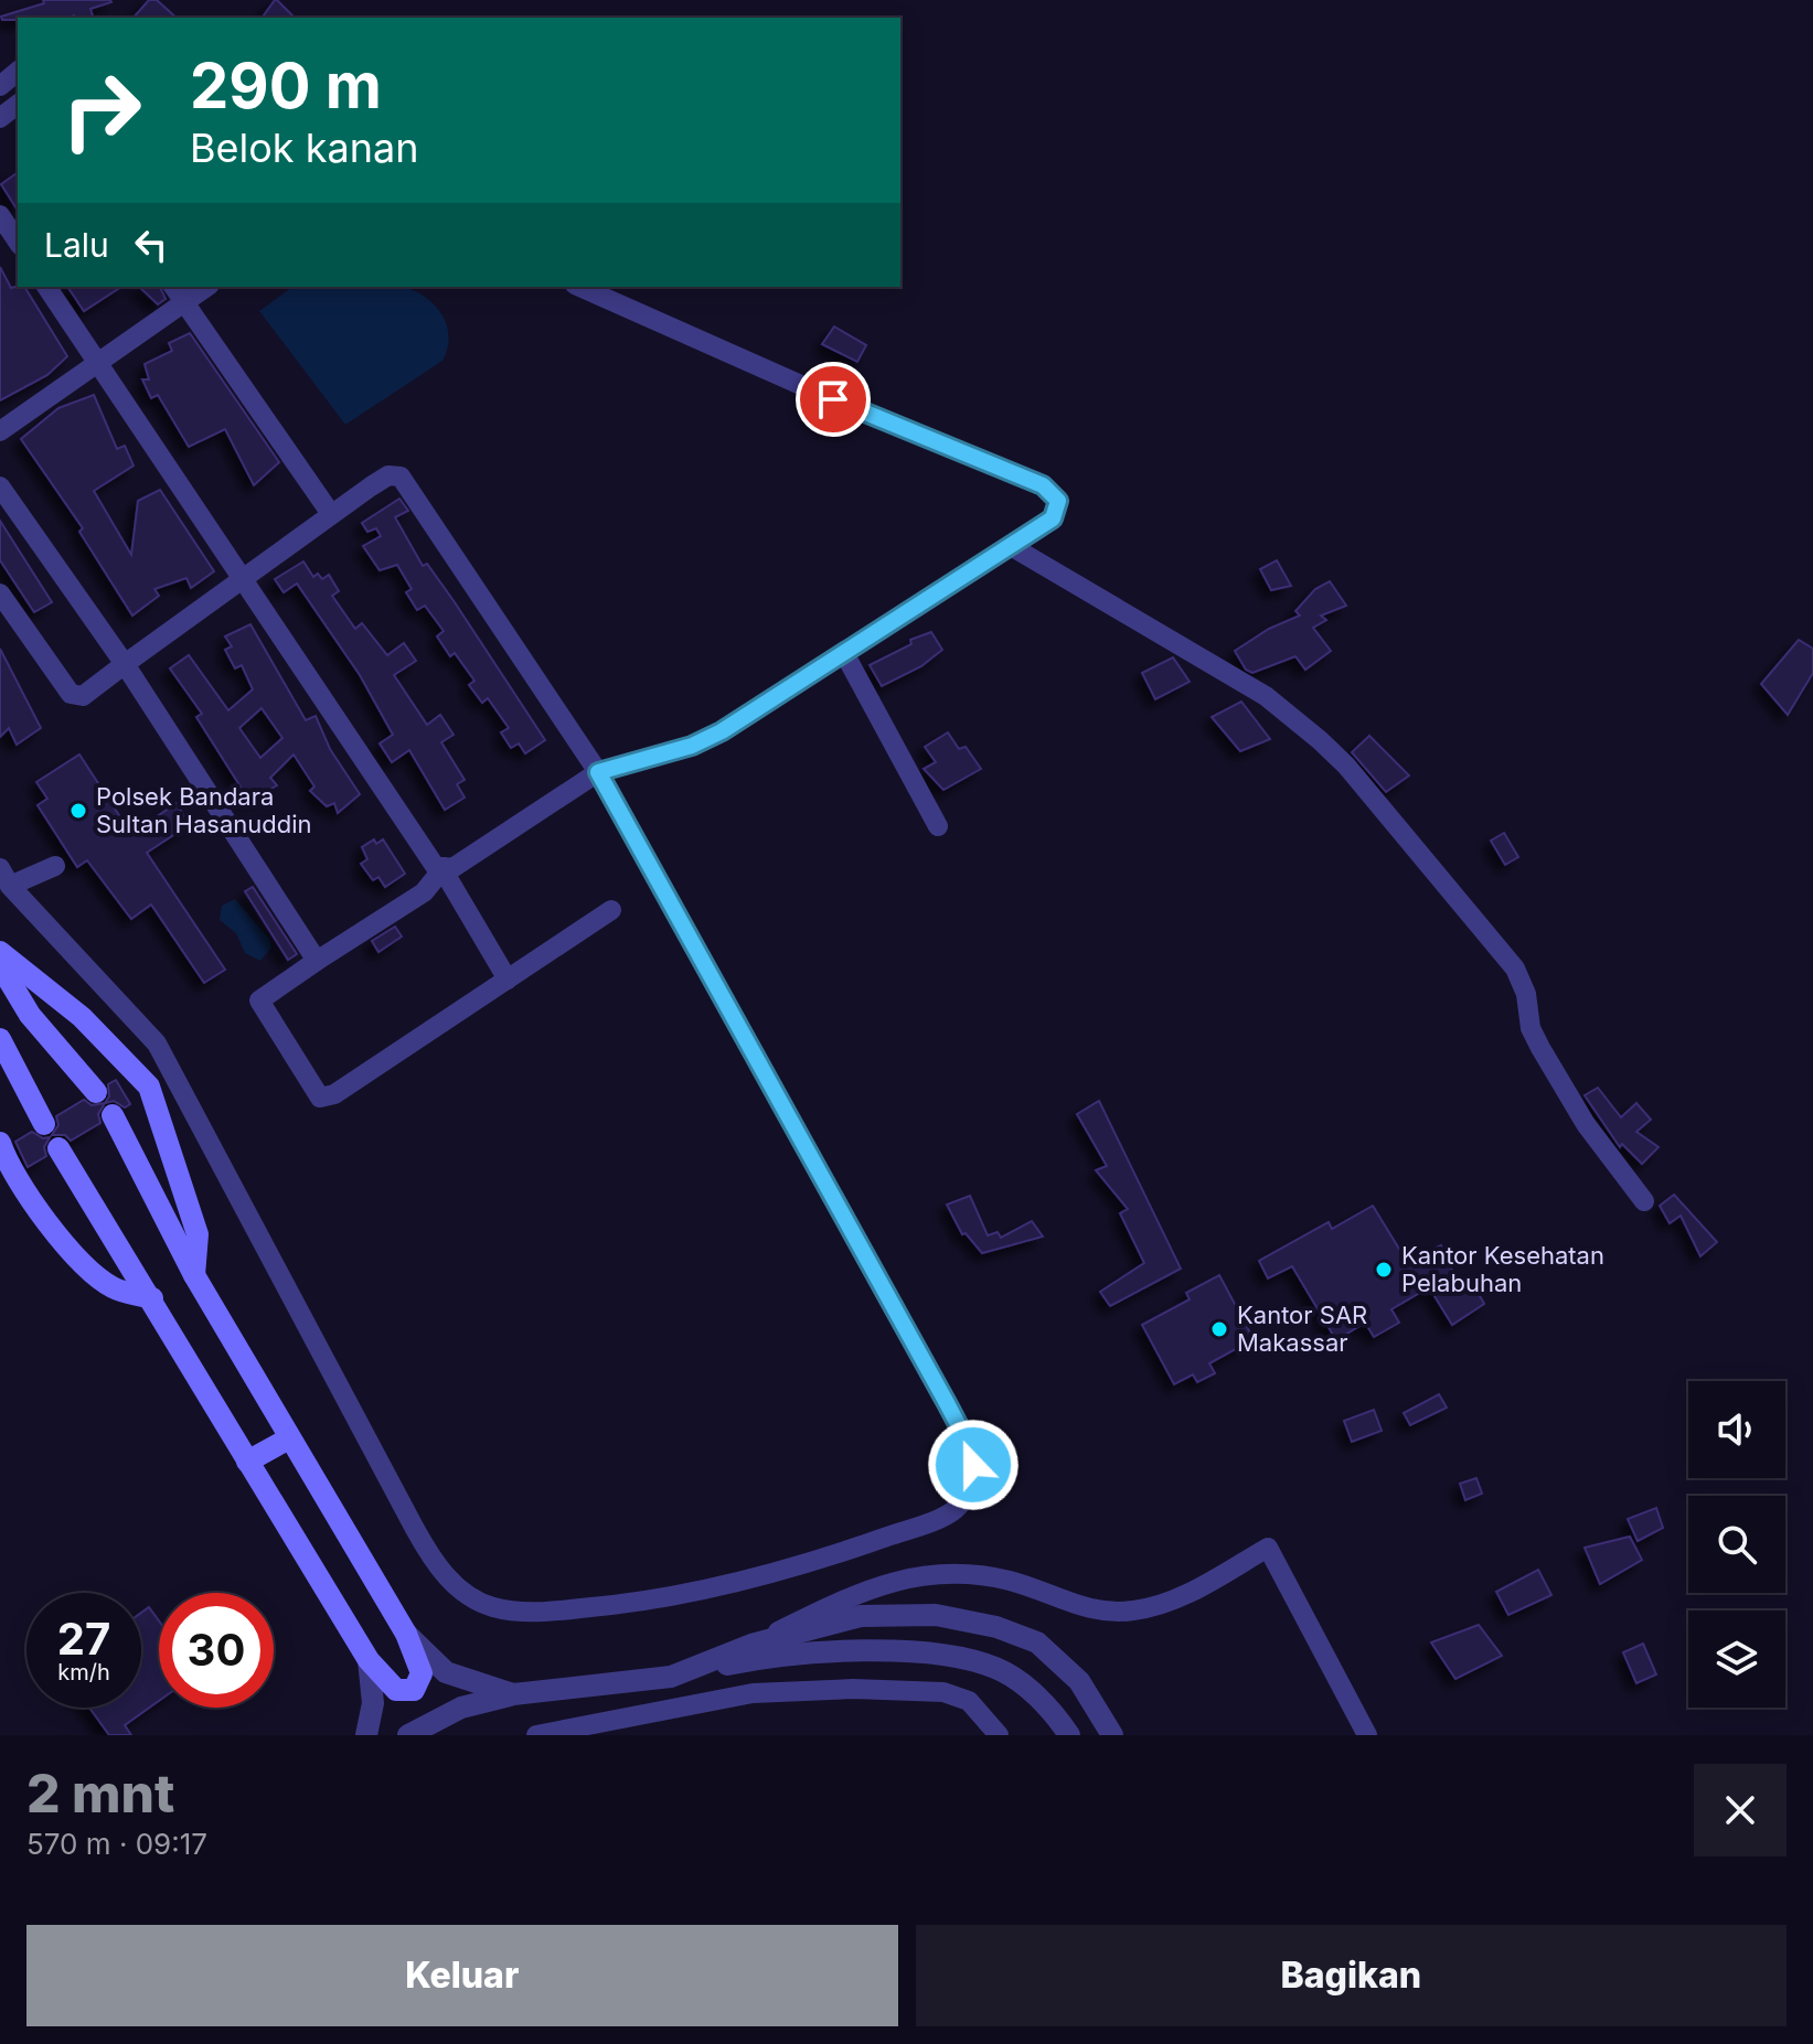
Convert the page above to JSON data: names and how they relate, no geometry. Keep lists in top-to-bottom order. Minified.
{"places":["Polsek Bandara Sultan Hasanuddin","Kantor Kesehatan Pelabuhan","Kantor SAR Makassar"],"page":{"turn":["290 m","Belok kanan"],"then":"Lalu","speed":"27 km/h","limit":"30","heading":["2 mnt","570 m · 09:17"],"buttons":["Keluar","Bagikan"]}}
